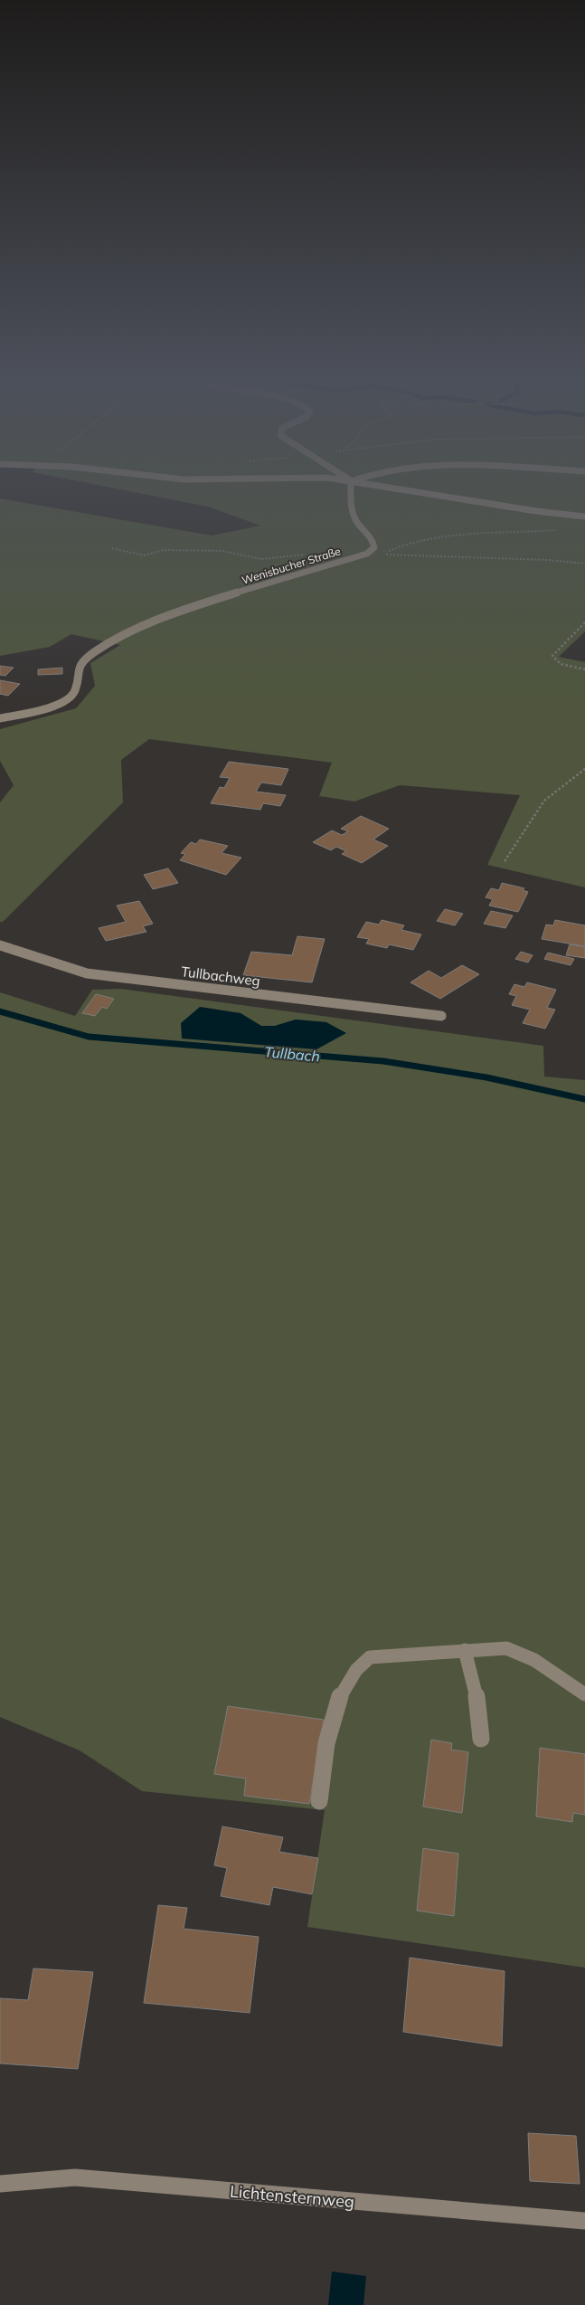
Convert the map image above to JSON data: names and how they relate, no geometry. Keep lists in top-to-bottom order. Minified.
{"streets":{"street":["Wenisbucher Straße","Tullbachweg","Lichtensternweg"]},"water":["Tullbach"]}
